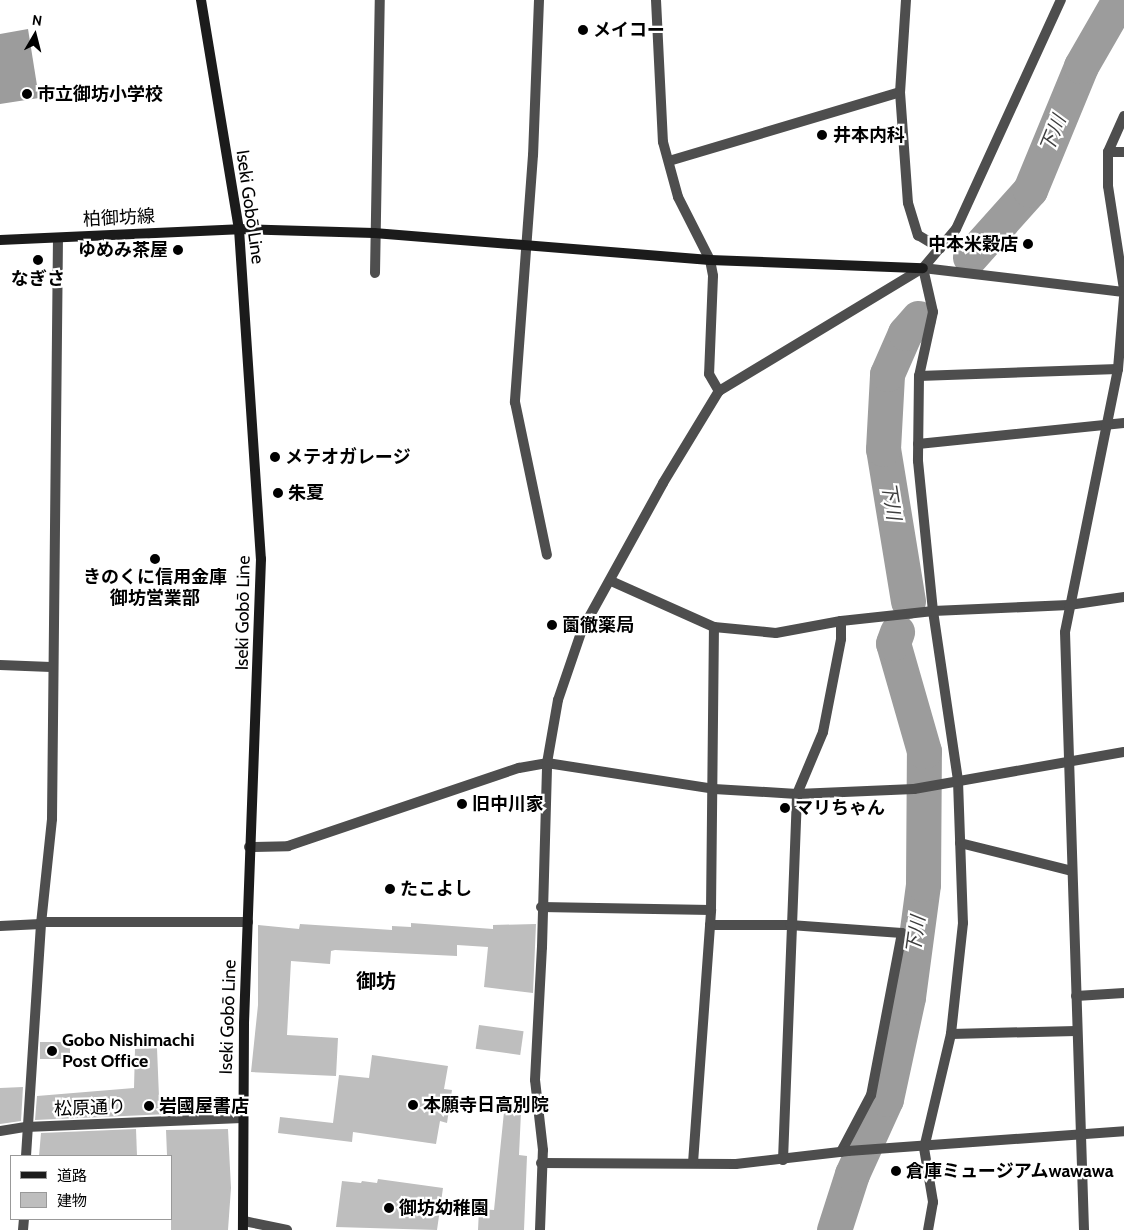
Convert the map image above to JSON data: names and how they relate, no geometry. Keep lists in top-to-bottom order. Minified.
{"streets":{"main road":["Iseki Gobō Line","柏御坊線"],"street":["松原通り"]},"crossings":[["Iseki Gobō Line","柏御坊線"],["Iseki Gobō Line","松原通り"]],"districts":["御坊"],"water":["下川"],"places":["メイコー","市立御坊小学校","井本内科","中本米穀店","ゆめみ茶屋","なぎさ","メテオガレージ","朱夏","きのくに信用金庫 御坊営業部","薗徹薬局","旧中川家","マリちゃん","たこよし","Gobo Nishimachi Post Office","本願寺日高別院","岩國屋書店","倉庫ミュージアムwawawa","御坊幼稚園"],"legend":["道路","建物"],"north":"top"}
